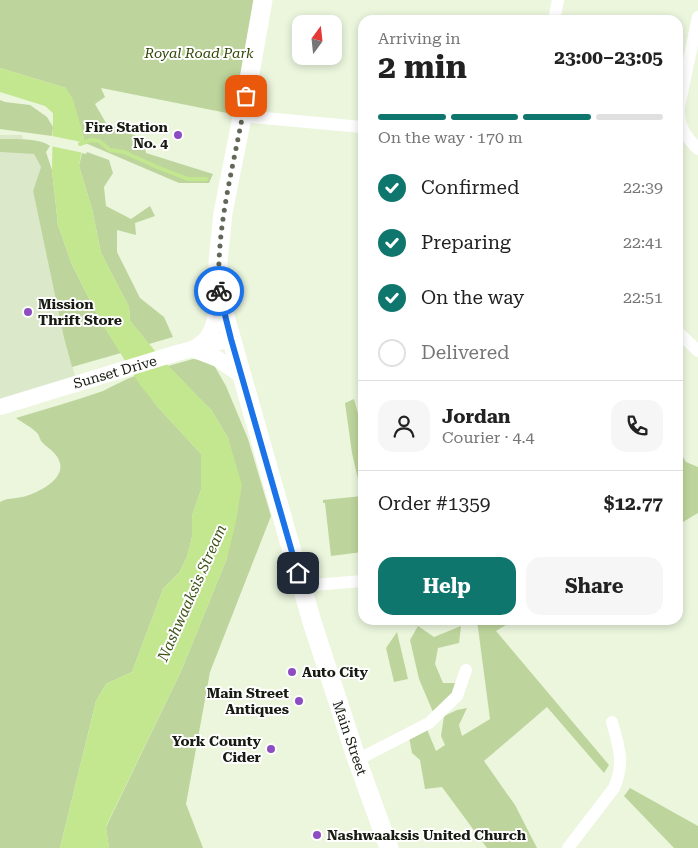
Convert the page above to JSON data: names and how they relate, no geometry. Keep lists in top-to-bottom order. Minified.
{"streets":{"main road":["Main Street"],"street":["Sunset Drive"]},"crossings":[["Sunset Drive","Main Street"]],"water":["Nashwaaksis Stream"],"parks":["Royal Road Park"],"places":["Fire Station No. 4","Mission Thrift Store","Auto City","Main Street Antiques","York County Cider","Nashwaaksis United Church"],"north":"top","page":{"heading":["2 min","Arriving in","23:00–23:05"],"panel":["Jordan","Courier · 4.4","Order #1359","$12.77"],"bar":"On the way · 170 m","list":[["Confirmed","22:39"],["Preparing","22:41"],["On the way","22:51"],"Delivered"],"buttons":["Help","Share"]}}
